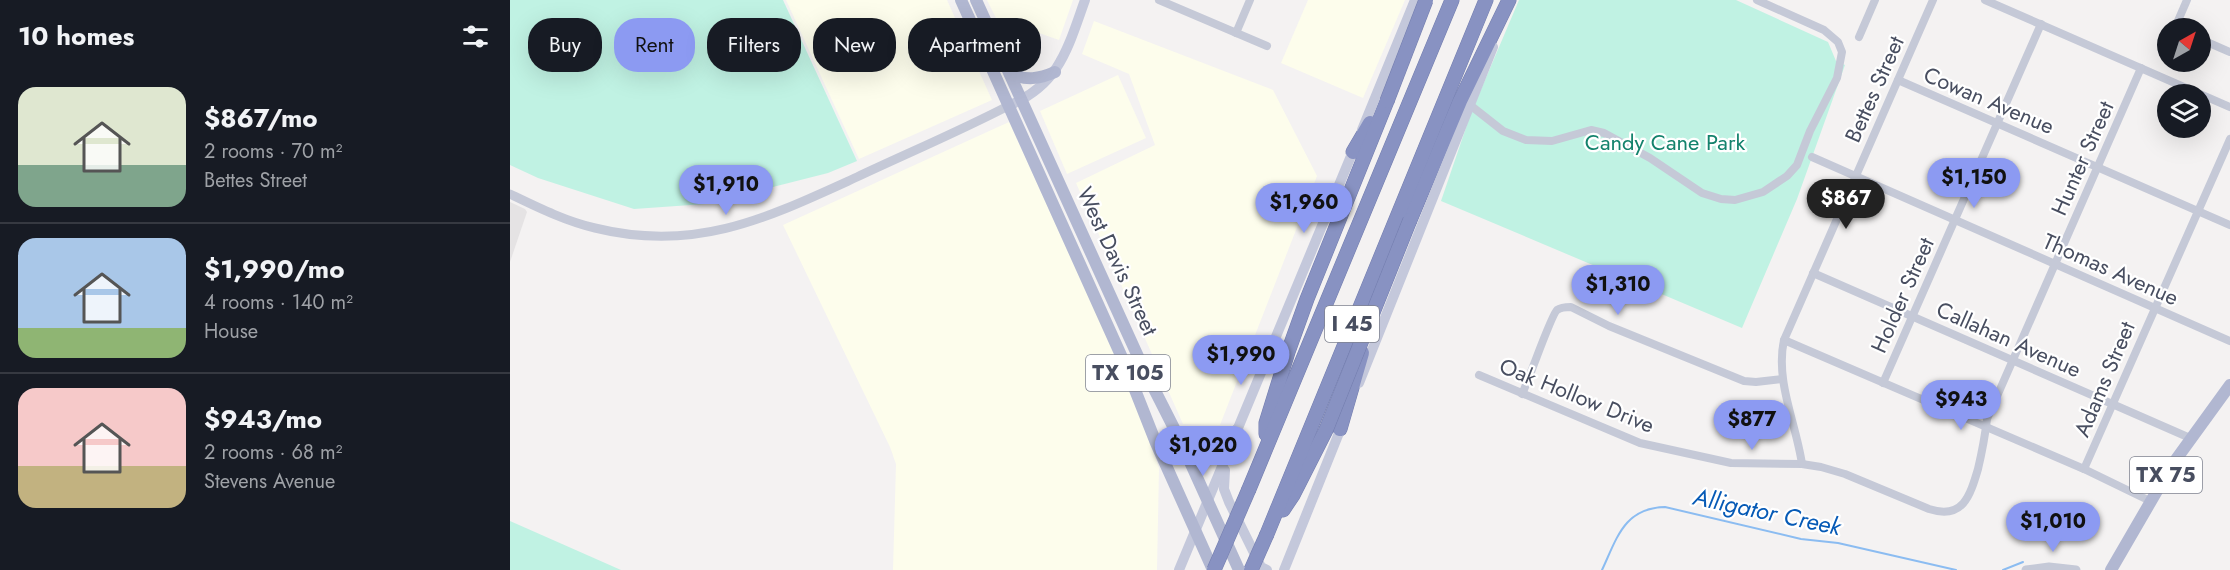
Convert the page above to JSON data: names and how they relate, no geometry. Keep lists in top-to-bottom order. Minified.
{"streets":{"highway":["I 45"],"main road":["West Davis Street","TX 105","TX 75"],"street":["Bettes Street","Cowan Avenue","Hunter Street","Thomas Avenue","Holder Street","Callahan Avenue","Adams Street","Oak Hollow Drive"]},"crossings":[["Bettes Street","Cowan Avenue"],["Bettes Street","Thomas Avenue"],["Bettes Street","Callahan Avenue"],["Bettes Street","Oak Hollow Drive"],["Cowan Avenue","Hunter Street"],["Cowan Avenue","Holder Street"],["Cowan Avenue","Adams Street"],["Hunter Street","Thomas Avenue"],["Hunter Street","Callahan Avenue"],["Hunter Street","Oak Hollow Drive"],["West Davis Street","I 45"],["Thomas Avenue","Holder Street"],["Thomas Avenue","Adams Street"],["Holder Street","Callahan Avenue"],["Callahan Avenue","Adams Street"],["Callahan Avenue","TX 75"]],"water":["Alligator Creek"],"parks":["Candy Cane Park"],"north":"top right","page":{"heading":"10 homes","chip":["Buy","Rent","Filters","New","Apartment"],"list":[{"name":"$867/mo","note":"2 rooms · 70 m² · Bettes Street"},{"name":"$1,990/mo","note":"4 rooms · 140 m² · House"},{"name":"$943/mo","note":"2 rooms · 68 m² · Stevens Avenue"}],"price":["$1,150","$1,910","$867","$1,960","$1,310","$1,990","$943","$877","$1,020","$1,010"]}}
